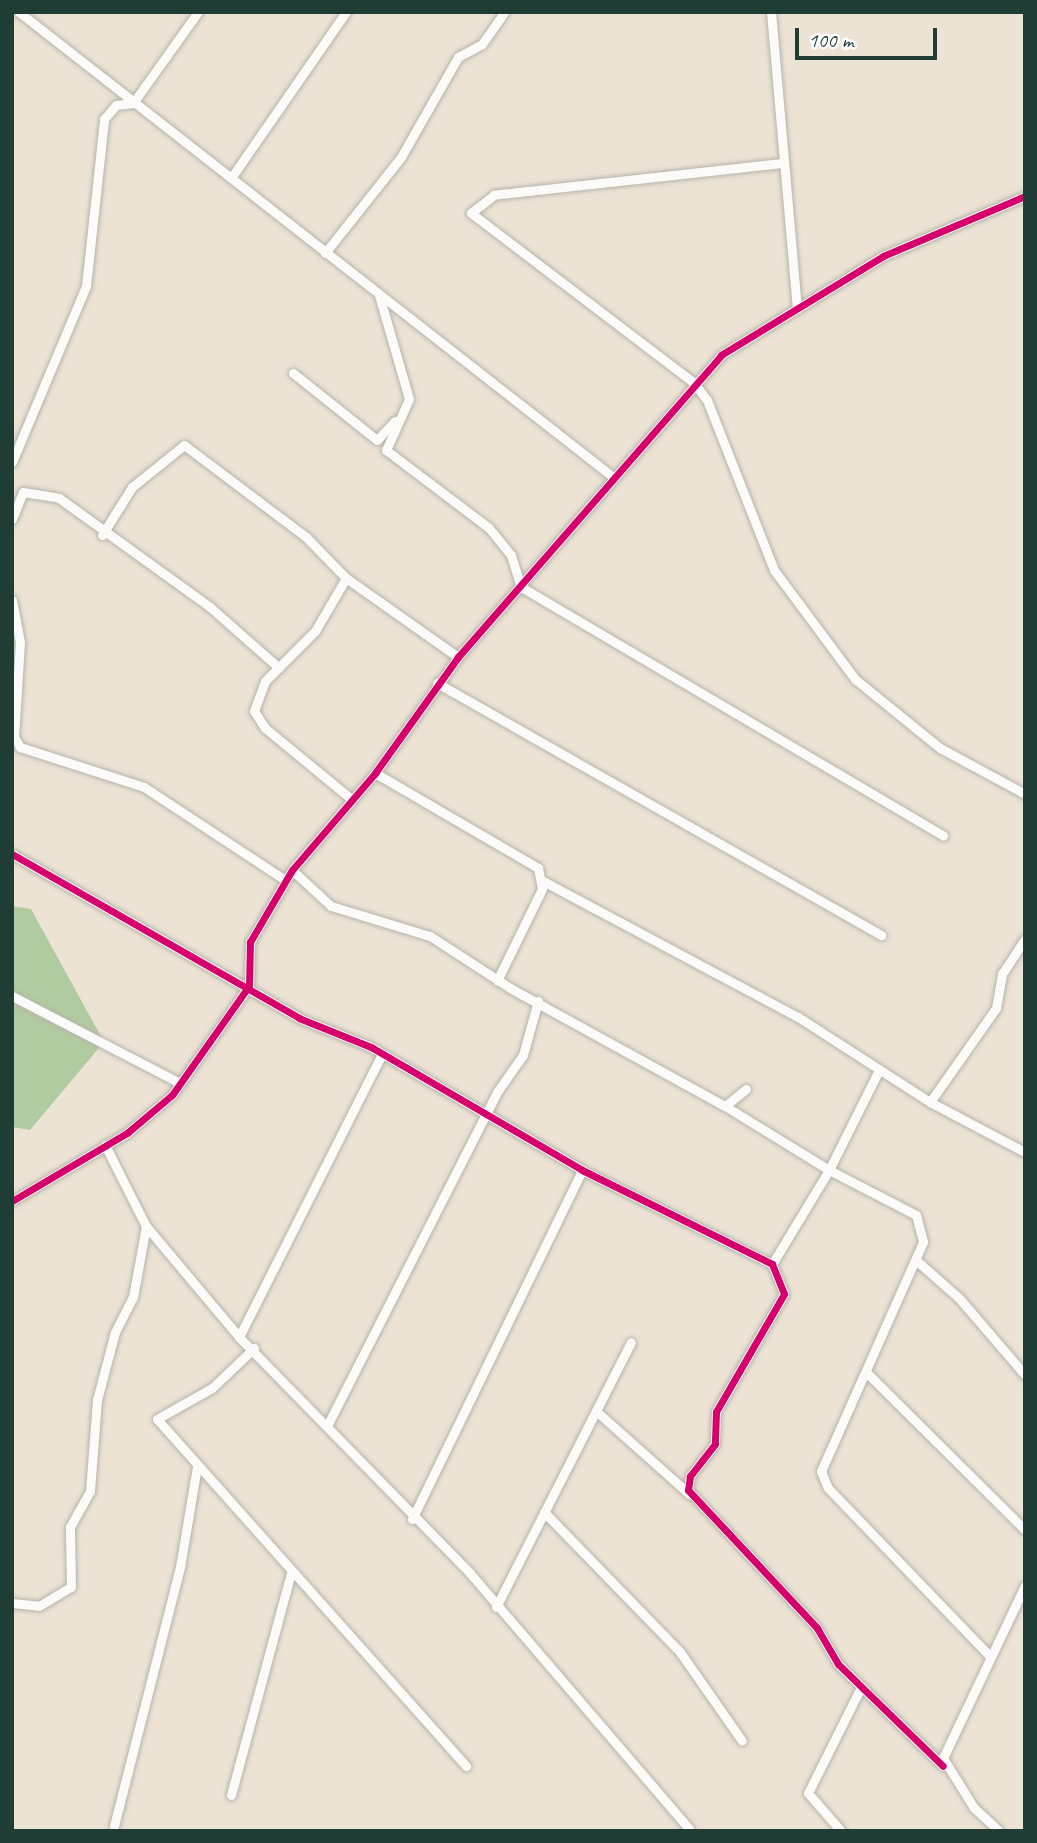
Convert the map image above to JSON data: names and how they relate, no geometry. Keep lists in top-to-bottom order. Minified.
{"scale_bar":"100 m"}
